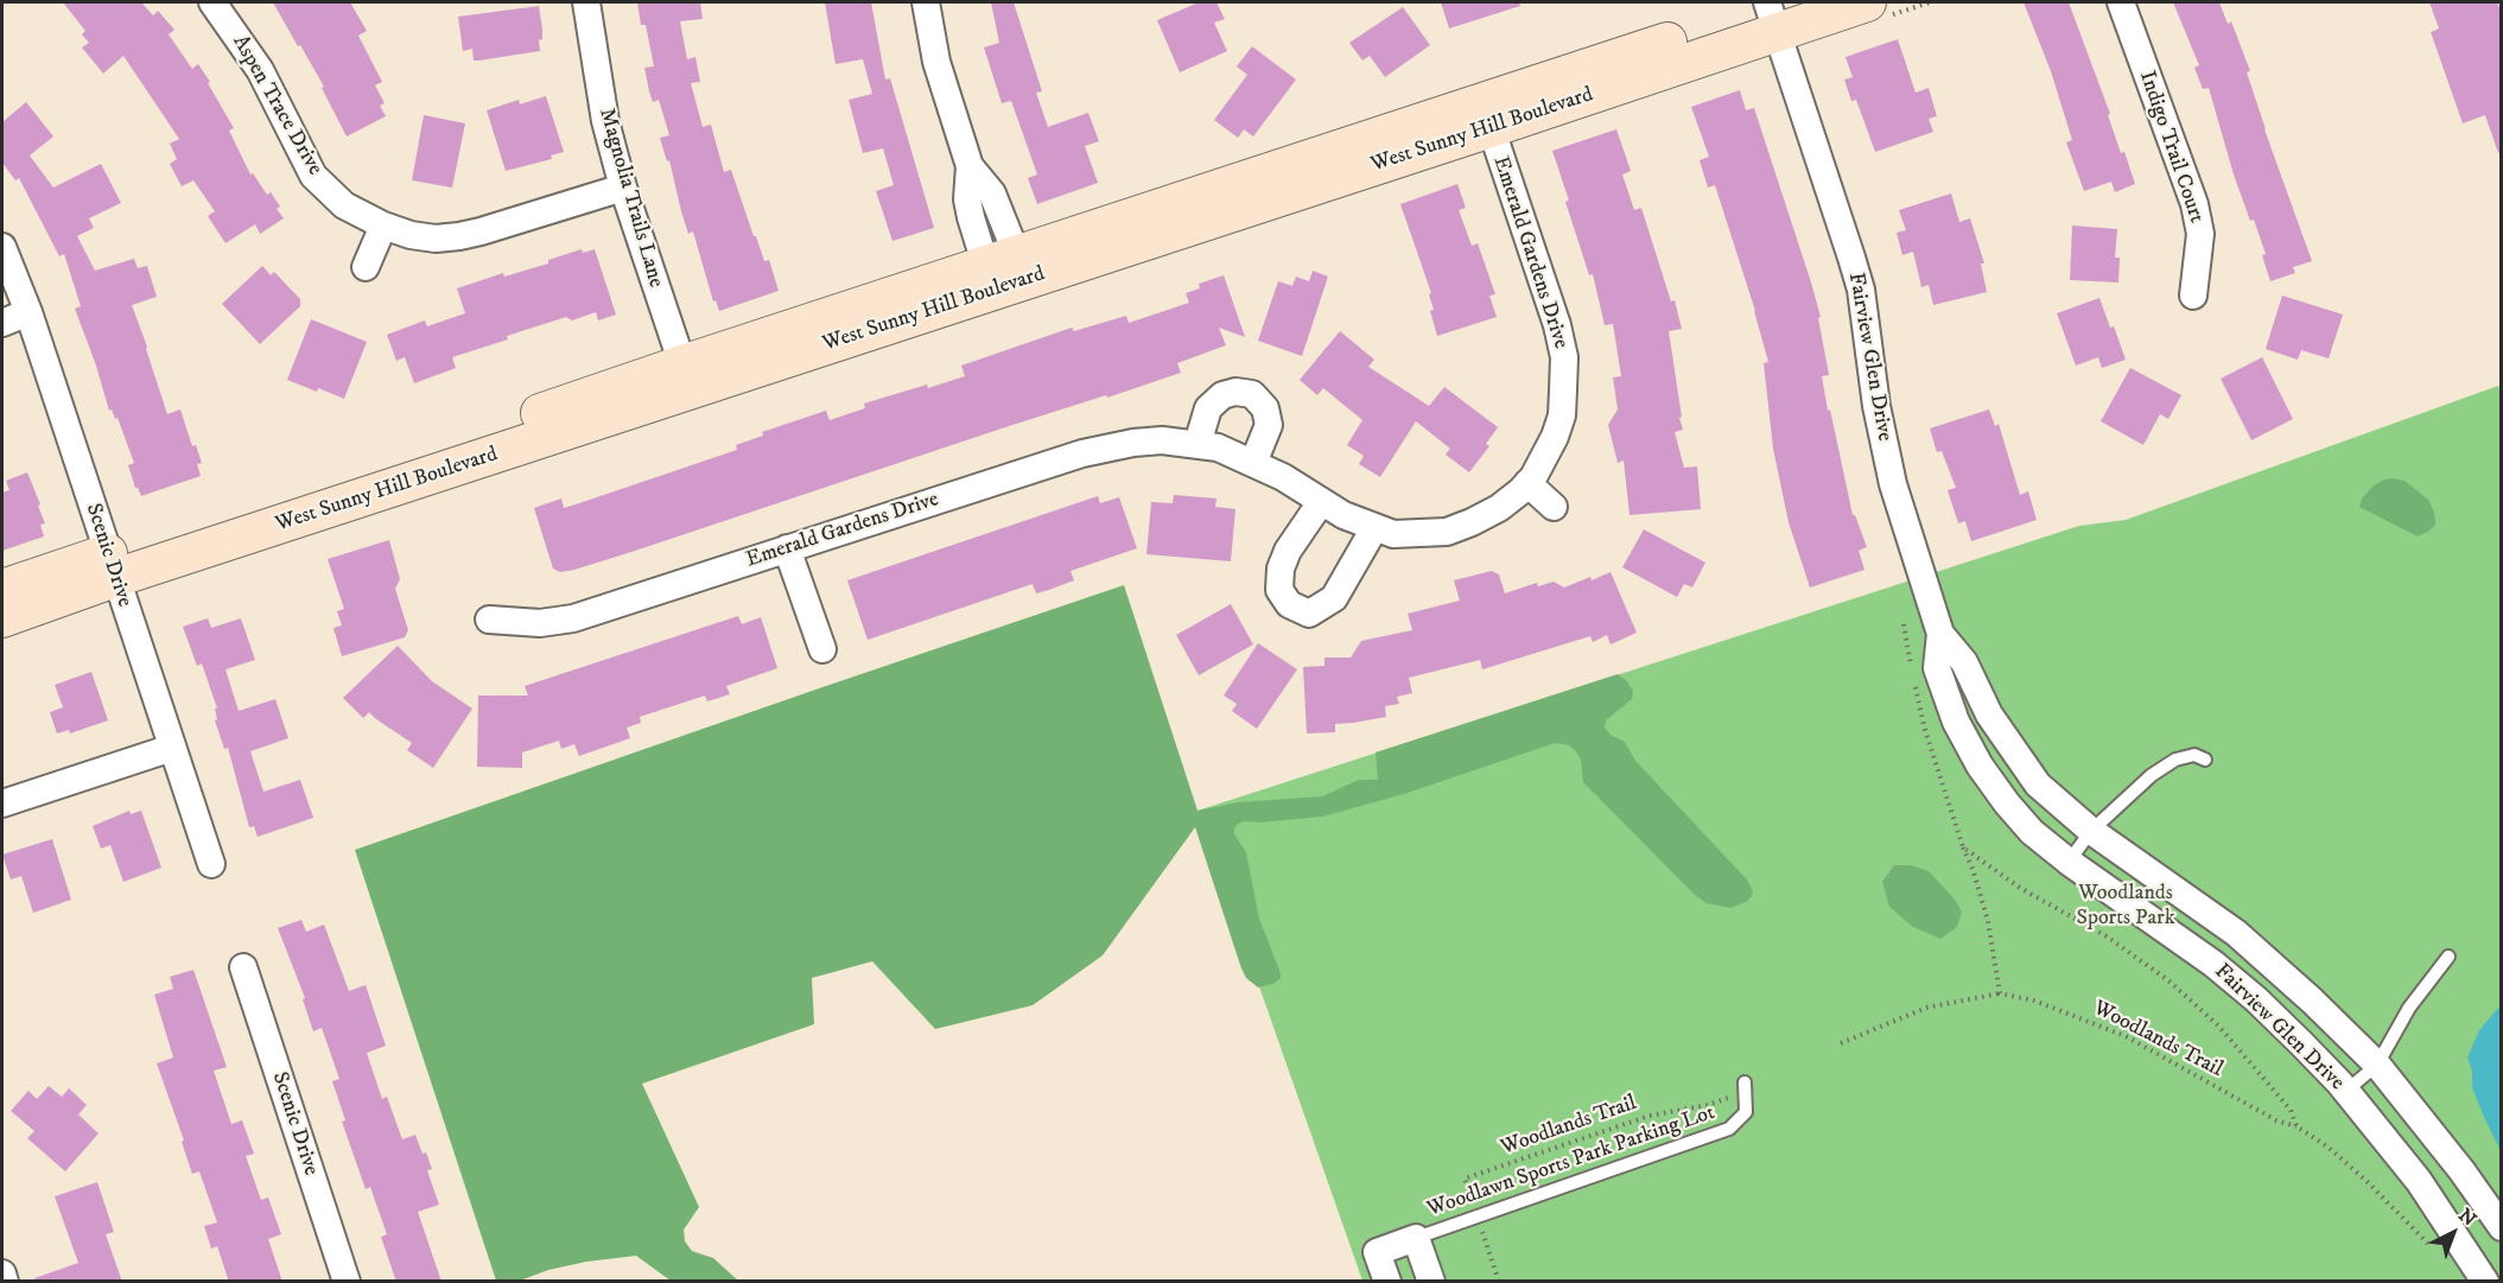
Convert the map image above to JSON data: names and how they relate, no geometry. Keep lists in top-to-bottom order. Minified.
{"streets":{"street":["Aspen Trace Drive","West Sunny Hill Boulevard","Indigo Trail Court","Magnolia Trails Lane","Emerald Gardens Drive","Fairview Glen Drive","Scenic Drive"],"lane":["Woodlawn Sports Park Parking Lot"],"path":["Woodlands Trail"]},"crossings":[["Aspen Trace Drive","Magnolia Trails Lane"],["West Sunny Hill Boulevard","Magnolia Trails Lane"],["West Sunny Hill Boulevard","Emerald Gardens Drive"],["West Sunny Hill Boulevard","Fairview Glen Drive"],["West Sunny Hill Boulevard","Scenic Drive"],["Woodlands Trail","Woodlawn Sports Park Parking Lot"]],"parks":["Woodlands Sports Park"],"north":"top right"}
